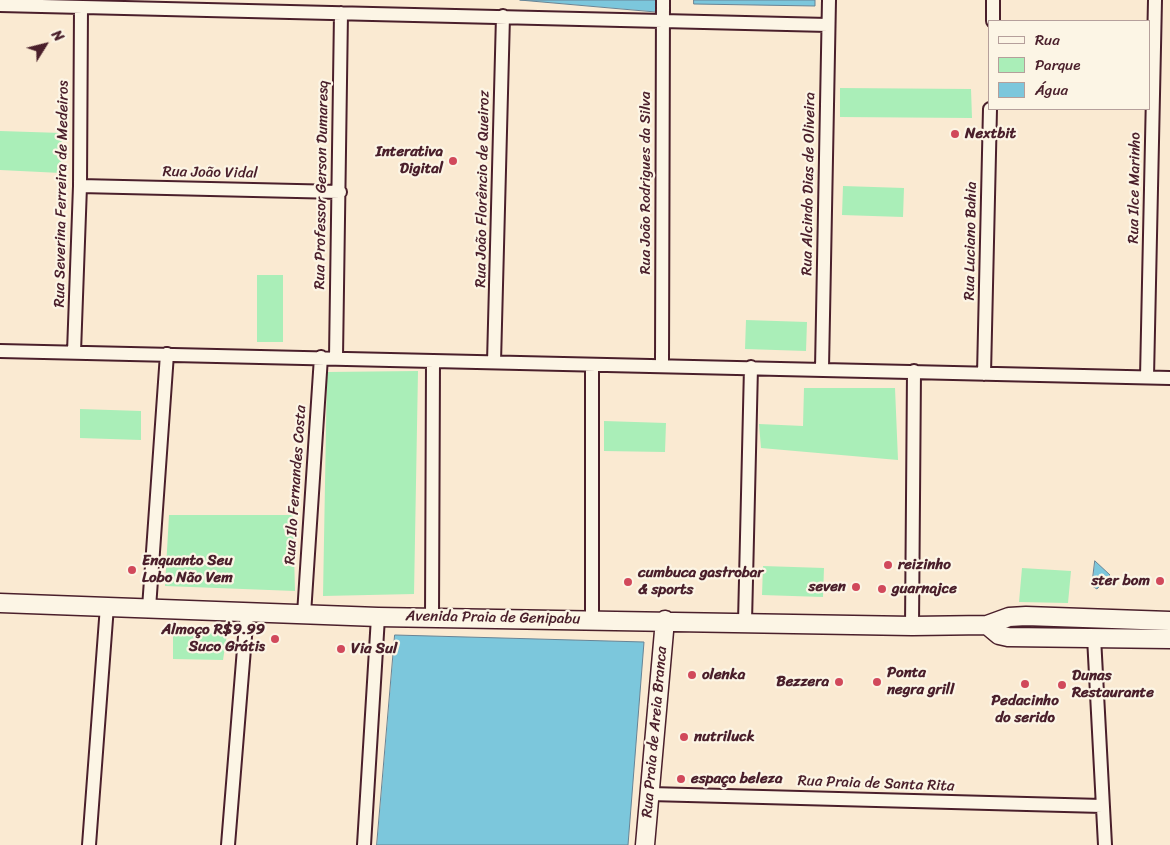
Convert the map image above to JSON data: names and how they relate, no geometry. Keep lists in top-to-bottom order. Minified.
{"streets":{"main road":["Avenida Praia de Genipabu","Rua Praia de Areia Branca"],"street":["Rua João Vidal","Rua João Rodrigues da Silva","Rua Alcindo Dias de Oliveira","Rua Professor Gerson Dumaresq","Rua Ilce Marinho","Rua João Florêncio de Queiroz","Rua Severina Ferreira de Medeiros","Rua Luciano Bahia","Rua Ilo Fernandes Costa","Rua Praia de Santa Rita"]},"crossings":[["Rua João Vidal","Rua Professor Gerson Dumaresq"],["Rua João Vidal","Rua Severina Ferreira de Medeiros"],["Rua Ilo Fernandes Costa","Avenida Praia de Genipabu"],["Avenida Praia de Genipabu","Rua Praia de Areia Branca"],["Rua Praia de Areia Branca","Rua Praia de Santa Rita"]],"places":["Nextbit","Interativa Digital","reizinho","Enquanto Seu Lobo Não Vem","ster bom","cumbuca gastrobar & sports","seven","guarnajce","Almoço R$9.99 Suco Grátis","Via Sul","olenka","Bezzera","Ponta negra grill","Pedacinho do serido","Dunas Restaurante","nutriluck","espaço beleza"],"legend":["Rua","Parque","Água"],"north":"top right"}
